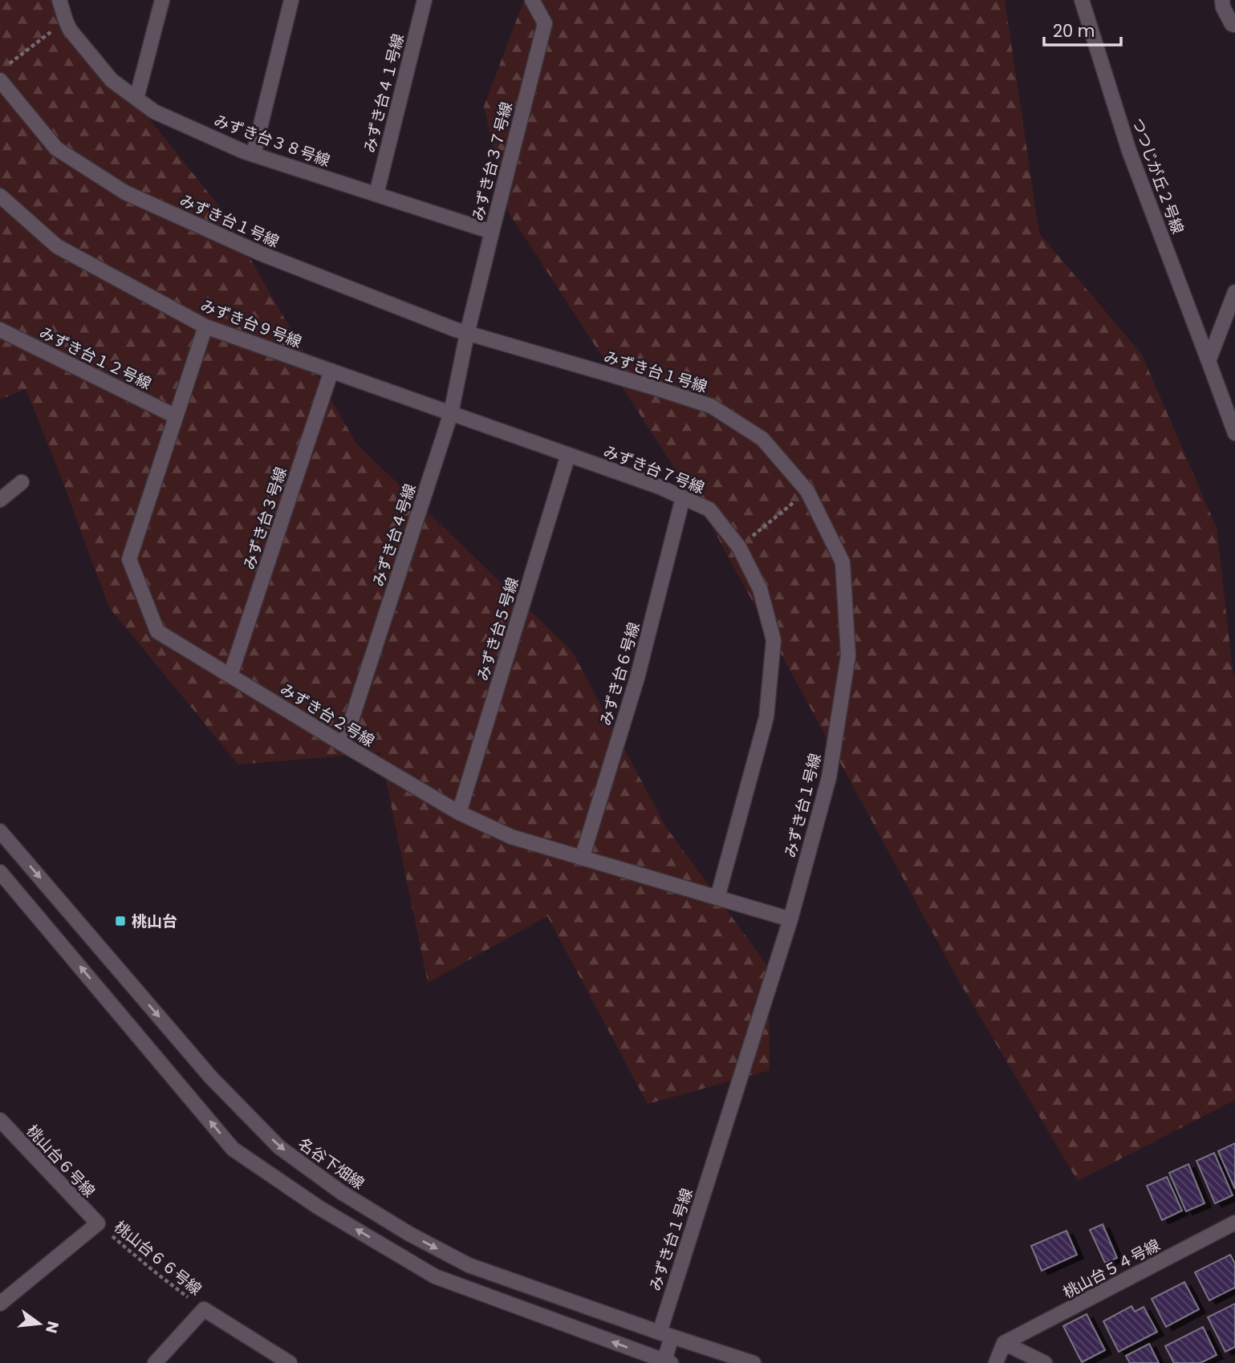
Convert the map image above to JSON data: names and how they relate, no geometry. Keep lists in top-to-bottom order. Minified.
{"streets":{"street":["みずき台４１号線","みずき台３８号線","みずき台３７号線","つつじが丘２号線","みずき台１号線","みずき台９号線","みずき台１２号線","みずき台７号線","みずき台３号線","みずき台４号線","みずき台５号線","みずき台６号線","みずき台２号線","桃山台６号線","名谷下畑線","桃山台５４号線"],"path":["桃山台６６号線"]},"crossings":[["みずき台４１号線","みずき台３８号線"],["みずき台３８号線","みずき台３７号線"],["みずき台３７号線","みずき台１号線"],["みずき台３７号線","みずき台４号線"],["みずき台１号線","みずき台４号線"],["みずき台１号線","みずき台２号線"],["みずき台１号線","名谷下畑線"],["みずき台９号線","みずき台７号線"],["みずき台９号線","みずき台３号線"],["みずき台９号線","みずき台４号線"],["みずき台９号線","みずき台２号線"],["みずき台１２号線","みずき台２号線"],["みずき台７号線","みずき台４号線"],["みずき台７号線","みずき台５号線"],["みずき台７号線","みずき台６号線"],["みずき台７号線","みずき台２号線"],["みずき台３号線","みずき台２号線"],["みずき台４号線","みずき台２号線"],["みずき台５号線","みずき台２号線"],["みずき台６号線","みずき台２号線"],["桃山台６号線","桃山台６６号線"]],"places":{"transit":["桃山台"]},"scale_bar":"20 m","north":"right"}
